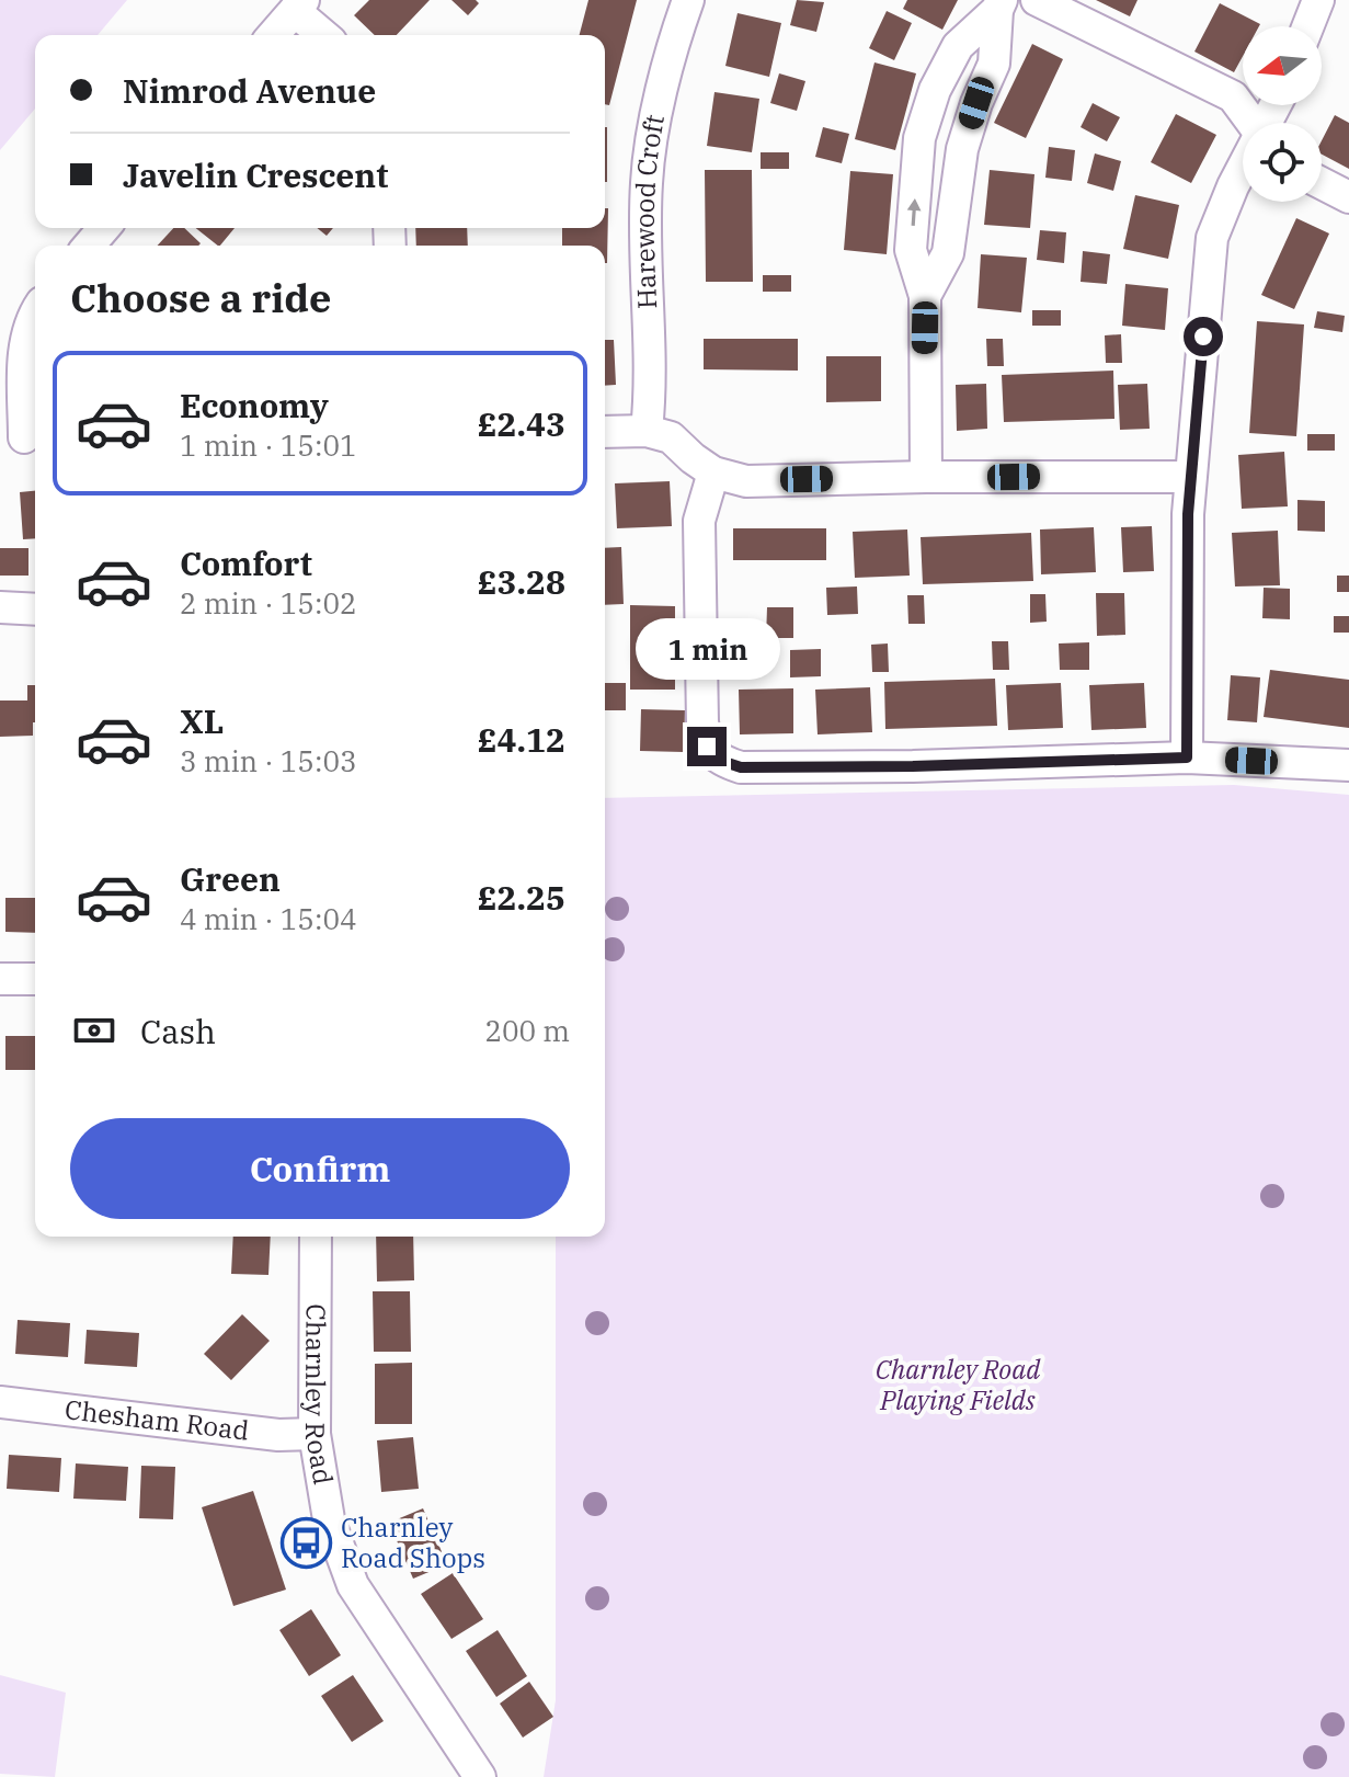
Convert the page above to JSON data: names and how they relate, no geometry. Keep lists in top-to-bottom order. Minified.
{"streets":{"street":["Harewood Croft","Charnley Road","Chesham Road"]},"crossings":[["Charnley Road","Chesham Road"]],"parks":["Charnley Road Playing Fields"],"places":{"bus stop":["Charnley Road Shops"]},"north":"left","page":{"banner":["Nimrod Avenue","Javelin Crescent"],"heading":"Choose a ride","list":[{"name":"Economy","note":"1 min · 15:01","value":"£2.43"},{"name":"Comfort","note":"2 min · 15:02","value":"£3.28"},{"name":"XL","note":"3 min · 15:03","value":"£4.12"},{"name":"Green","note":"4 min · 15:04","value":"£2.25"}],"bubble":"1 min","pay":["Cash","200 m"],"buttons":"Confirm"}}
